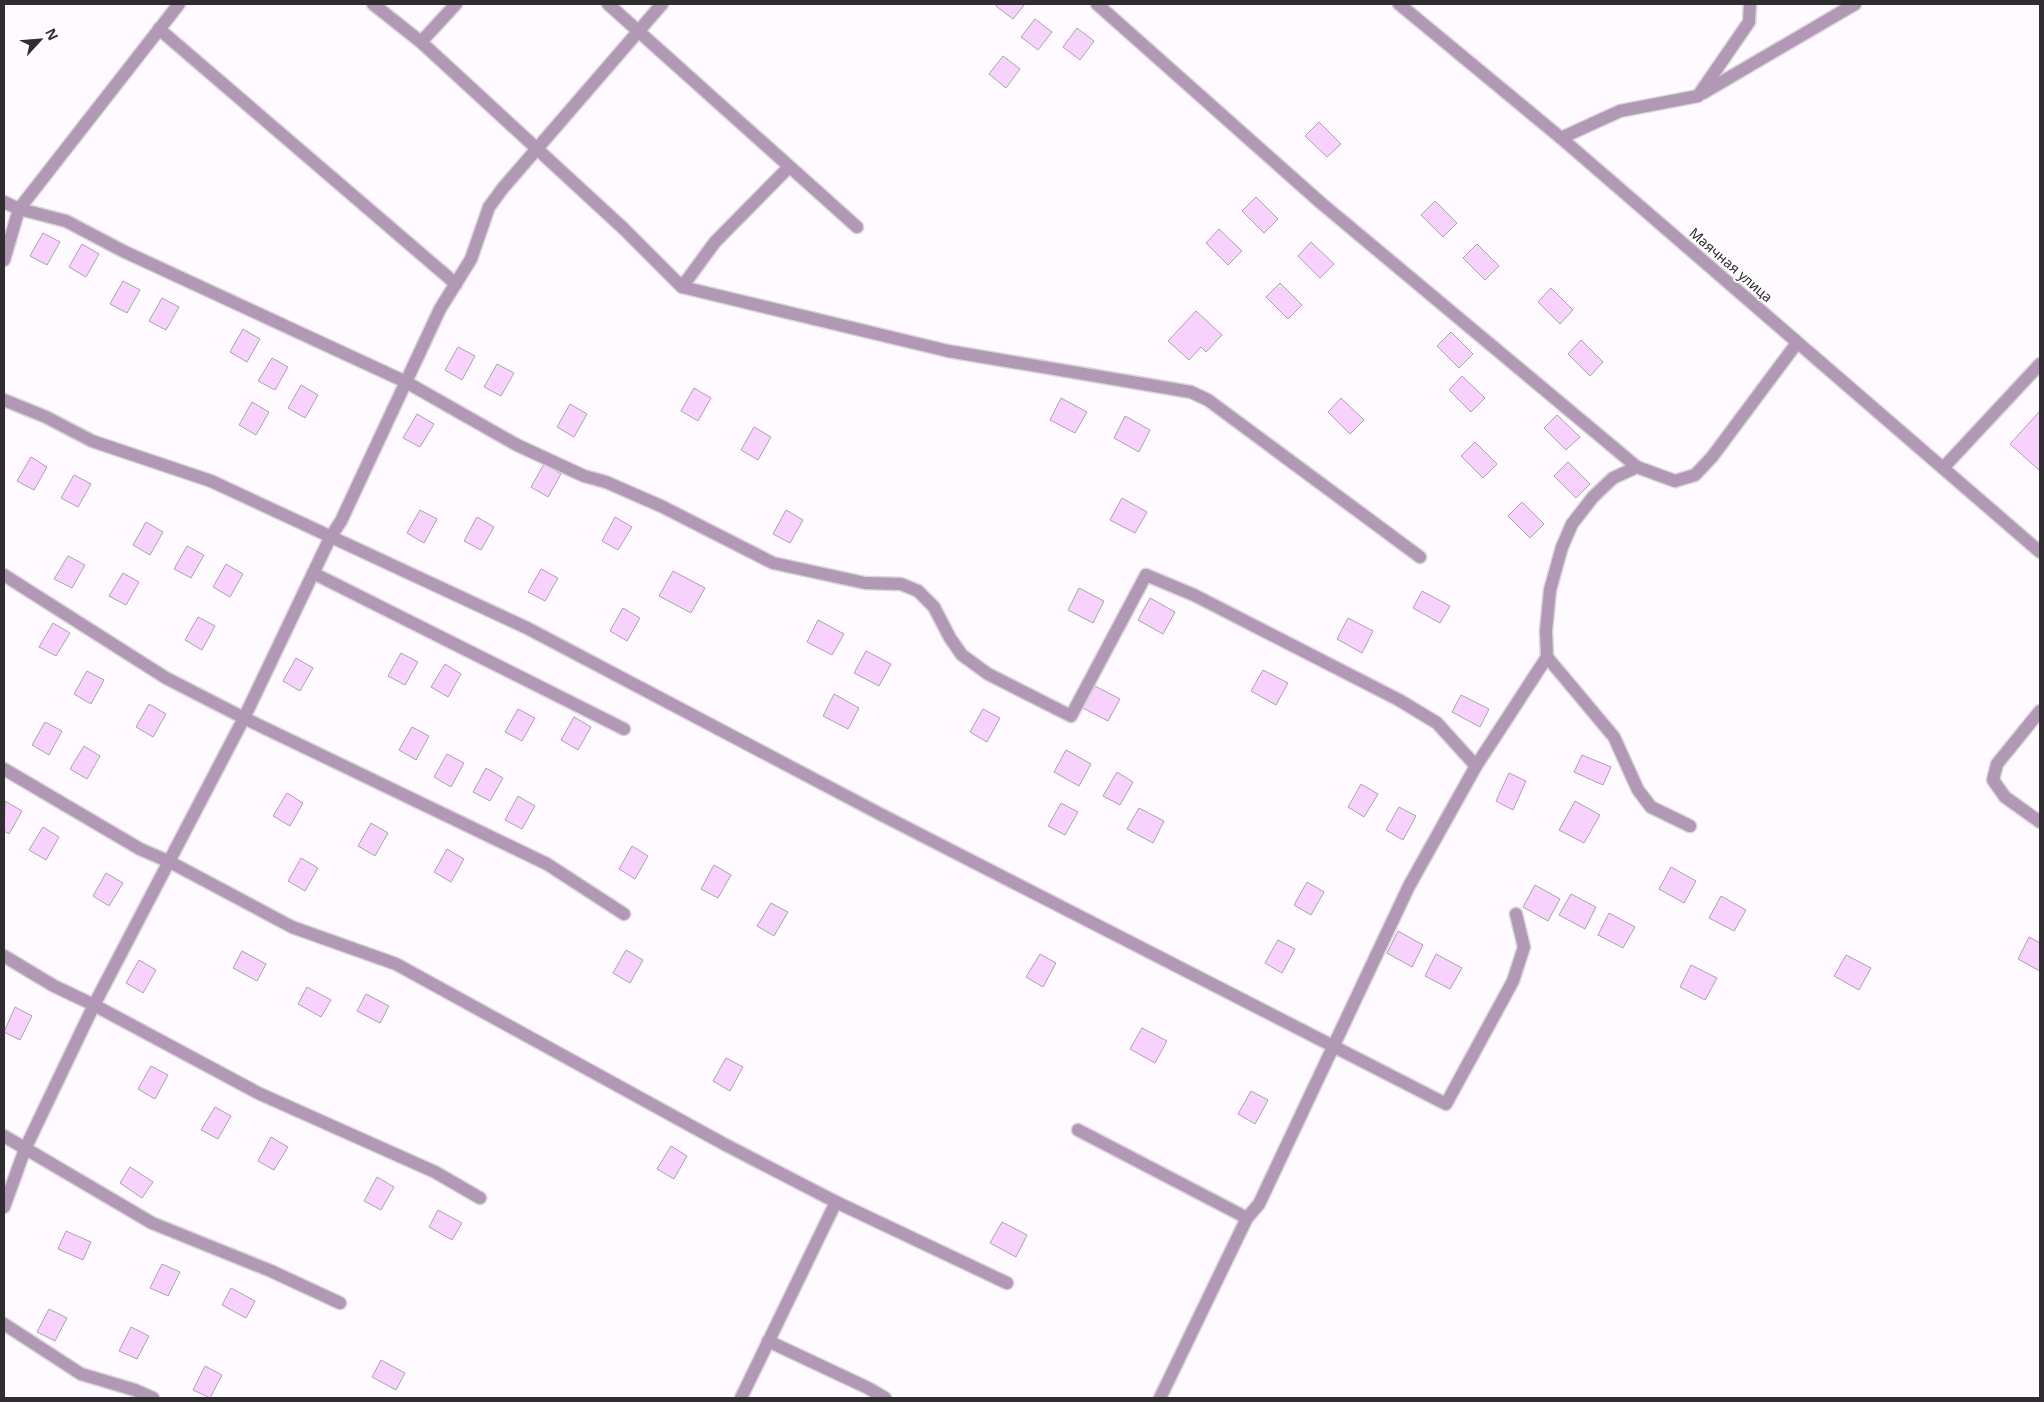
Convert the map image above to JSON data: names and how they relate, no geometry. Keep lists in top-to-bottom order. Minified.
{"streets":{"street":["Маячная улица"]},"north":"top right"}
